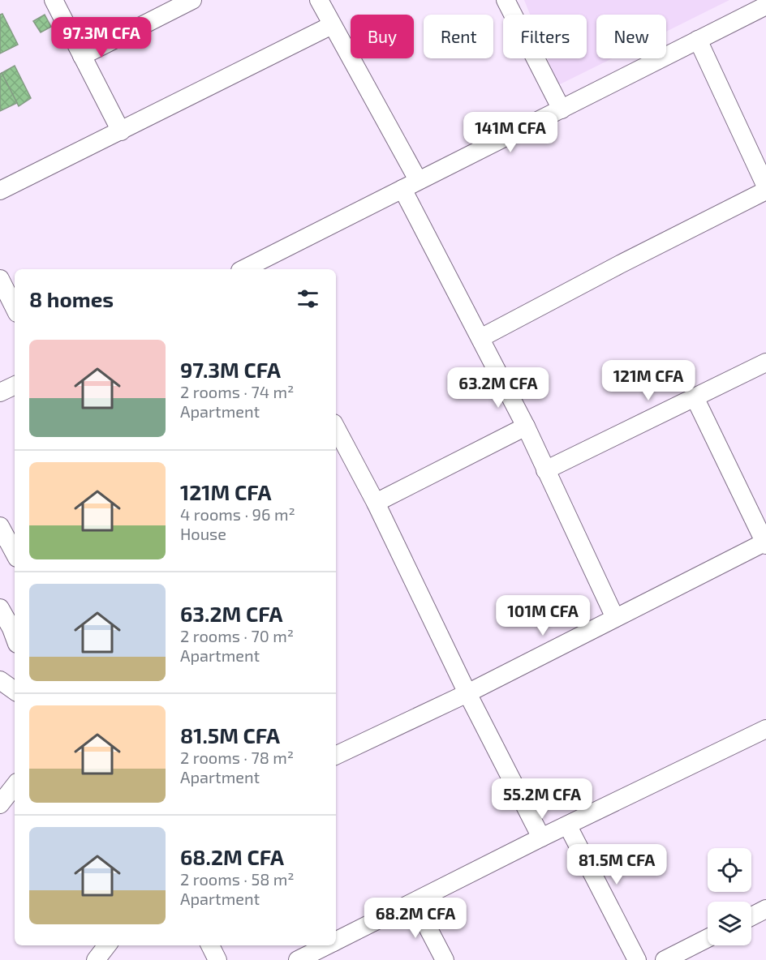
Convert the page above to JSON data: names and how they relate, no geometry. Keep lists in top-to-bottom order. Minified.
{"page":{"chip":["Buy","Rent","Filters","New"],"price":["97.3M CFA","141M CFA","121M CFA","63.2M CFA","101M CFA","55.2M CFA","81.5M CFA","68.2M CFA"],"heading":"8 homes","list":[{"name":"97.3M CFA","note":"2 rooms · 74 m² · Apartment"},{"name":"121M CFA","note":"4 rooms · 96 m² · House"},{"name":"63.2M CFA","note":"2 rooms · 70 m² · Apartment"},{"name":"81.5M CFA","note":"2 rooms · 78 m² · Apartment"},{"name":"68.2M CFA","note":"2 rooms · 58 m² · Apartment"}]}}
